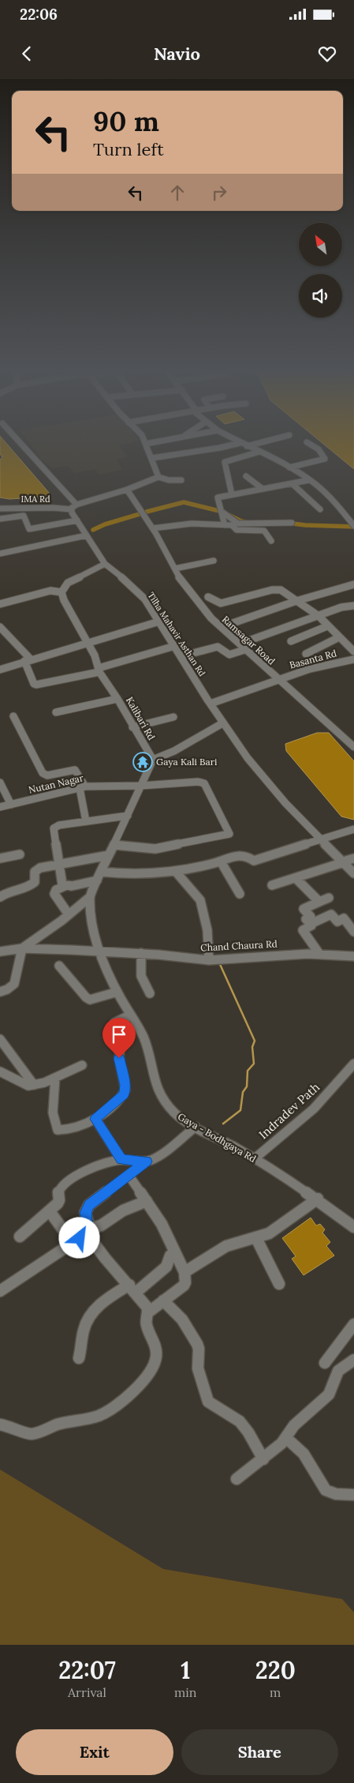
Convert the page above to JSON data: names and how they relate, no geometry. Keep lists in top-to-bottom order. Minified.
{"streets":{"street":["IMA Rd","Tilha Mahavir Asthan Rd","Ramsagar Road","Basanta Rd","Kalibari Rd","Nutan Nagar","Chand Chaura Rd","Indradev Path","Gaya - Bodhgaya Rd"]},"crossings":[["IMA Rd","Tilha Mahavir Asthan Rd"],["Tilha Mahavir Asthan Rd","Basanta Rd"],["Ramsagar Road","Basanta Rd"],["Chand Chaura Rd","Gaya - Bodhgaya Rd"],["Indradev Path","Gaya - Bodhgaya Rd"]],"places":{"temple":["Gaya Kali Bari"]},"north":"top left","page":{"status":"22:06","header":"Navio","turn":["90 m","Turn left"],"eta":["22:07","Arrival","1","min","220","m"],"buttons":["Exit","Share"]}}
